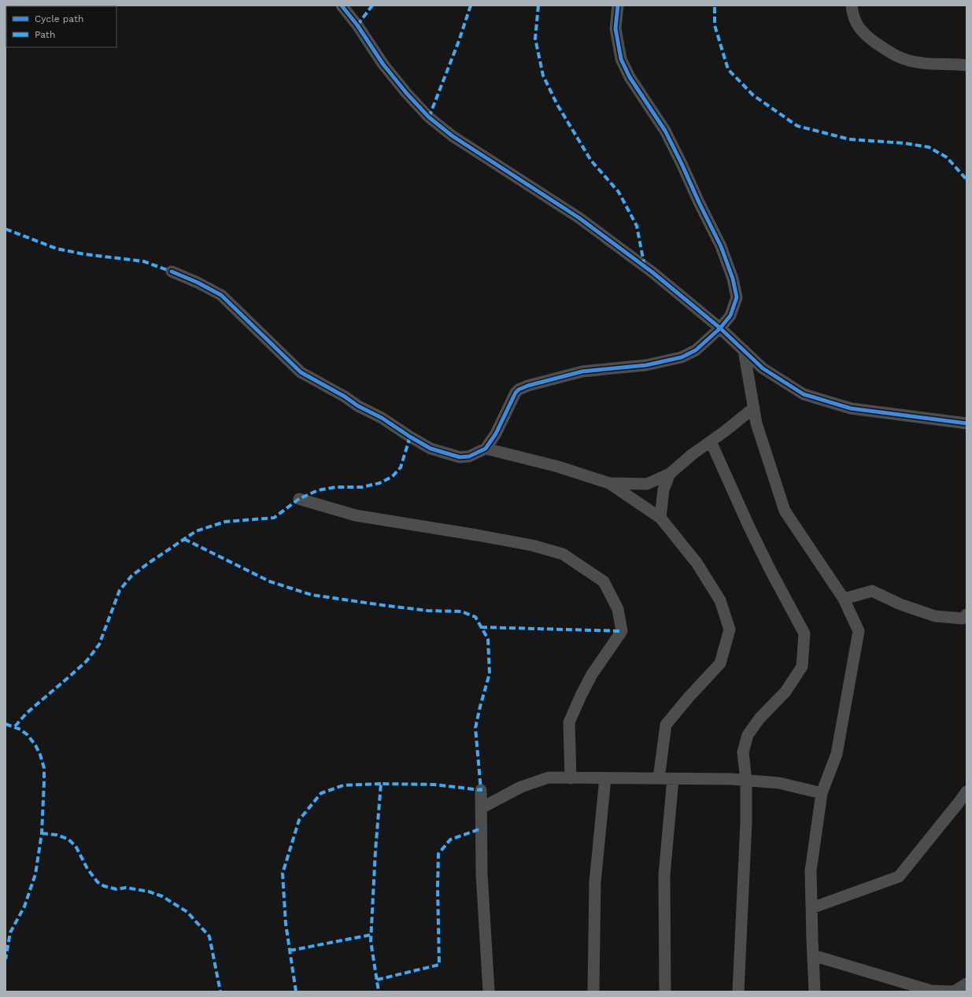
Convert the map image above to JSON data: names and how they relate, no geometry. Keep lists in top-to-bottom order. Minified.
{"legend":["Cycle path","Path"]}
